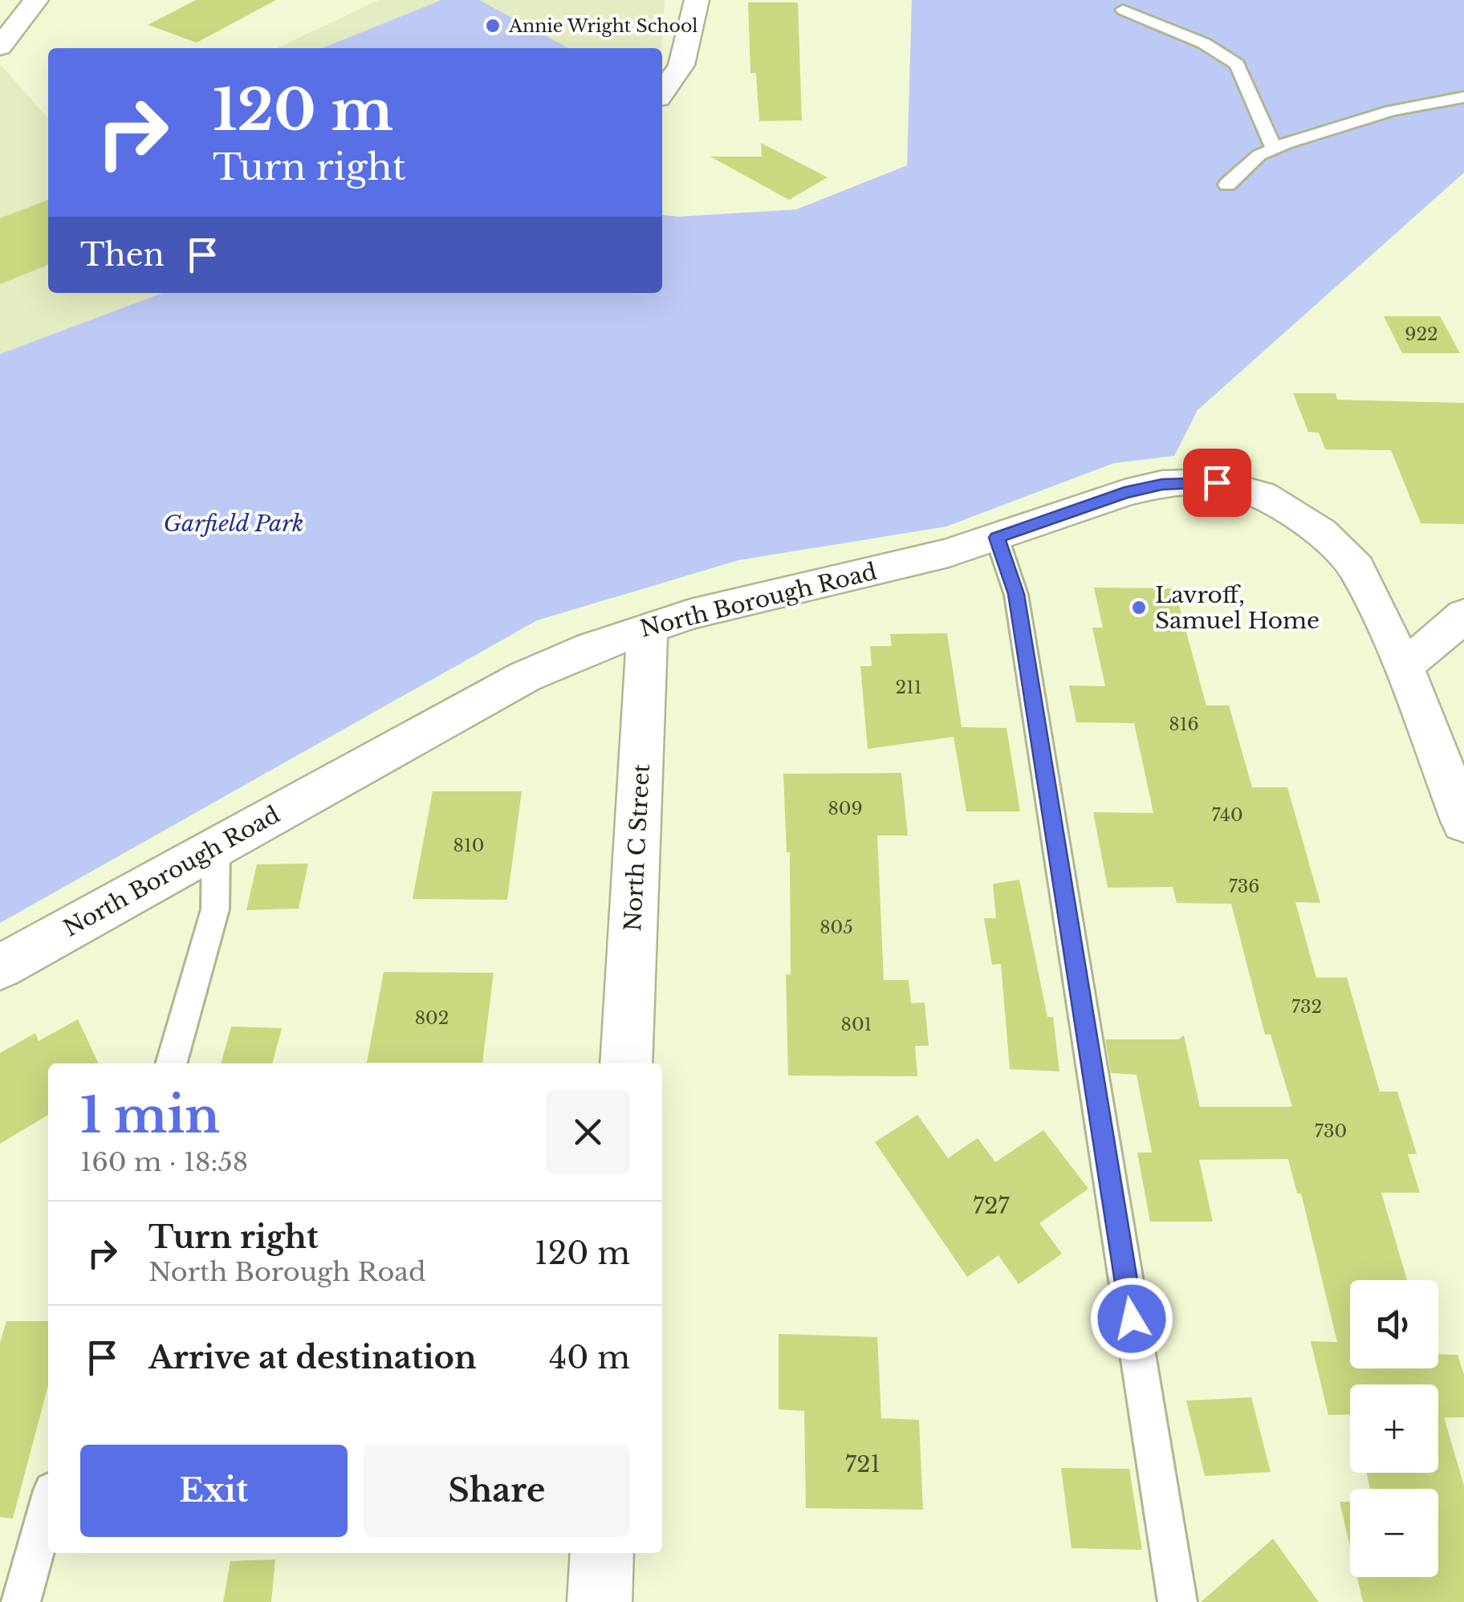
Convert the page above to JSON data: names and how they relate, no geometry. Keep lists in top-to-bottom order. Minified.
{"streets":{"street":["North Borough Road","North C Street"]},"crossings":[["North Borough Road","North C Street"]],"parks":["Garfield Park"],"places":["Annie Wright School","Lavroff, Samuel Home"],"house_numbers":["922","211","816","809","740","810","736","805","732","802","801","730","727","721"],"page":{"turn":["120 m","Turn right"],"then":"Then","heading":["1 min","160 m · 18:58"],"list":[{"name":"Turn right","note":"North Borough Road","value":"120 m"},{"name":"Arrive at destination","value":"40 m"}],"map_buttons":["+","−"],"buttons":["Exit","Share"]}}
